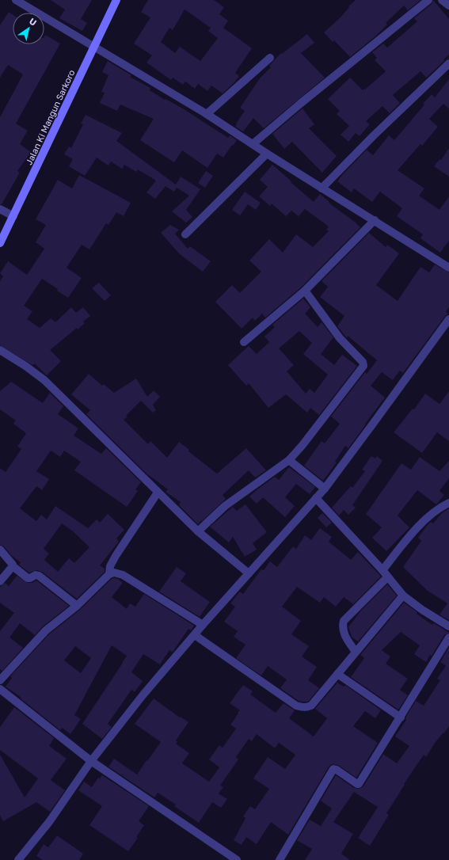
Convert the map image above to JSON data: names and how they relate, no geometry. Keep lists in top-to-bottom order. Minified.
{"streets":{"main road":["Jalan Ki Mangun Sarkoro"]},"north":"top right"}
